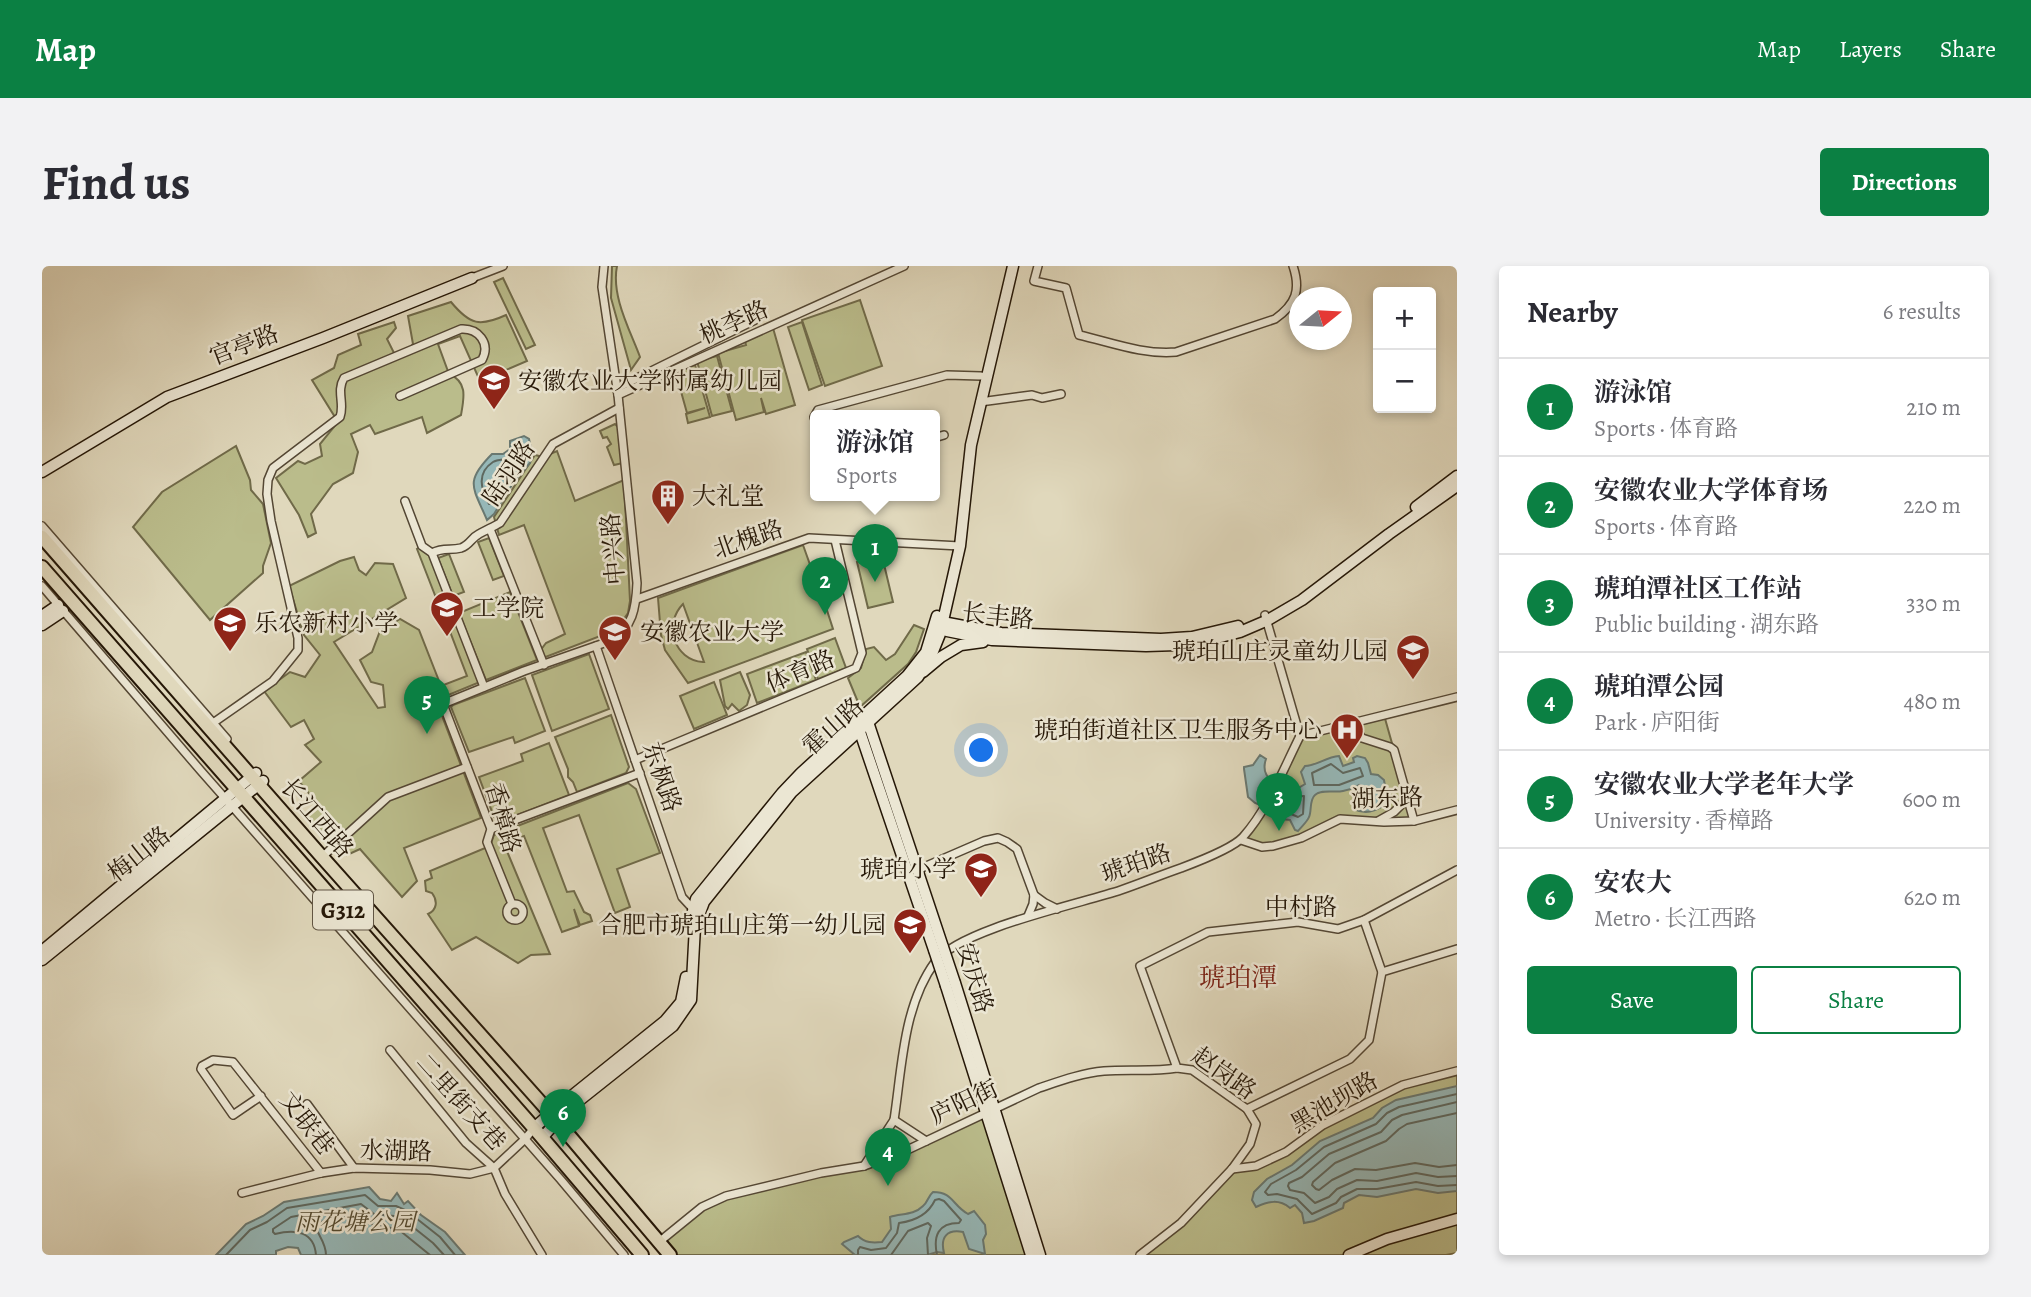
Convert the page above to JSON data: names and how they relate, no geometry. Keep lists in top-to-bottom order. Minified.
{"streets":{"highway":["长江西路","G312"],"main road":["官亭路","长丰路","霍山路","梅山路","安庆路"],"street":["桃李路","陆羽路","北槐路","中兴路","体育路","东枫路","湖东路","香樟路","琥珀路","中村路","赵岗路","二里街支巷","庐阳街","黑池坝路","文联巷","水湖路"]},"crossings":[["桃李路","中兴路"],["陆羽路","中兴路"],["北槐路","中兴路"],["北槐路","体育路"],["北槐路","霍山路"],["中兴路","东枫路"],["中兴路","香樟路"],["长丰路","霍山路"],["体育路","东枫路"],["霍山路","东枫路"],["霍山路","长江西路"],["霍山路","安庆路"],["湖东路","琥珀路"],["长江西路","梅山路"],["长江西路","庐阳街"],["中村路","赵岗路"],["安庆路","庐阳街"],["赵岗路","庐阳街"],["赵岗路","黑池坝路"],["二里街支巷","水湖路"],["文联巷","水湖路"]],"districts":["琥珀潭"],"parks":["雨花塘公园"],"places":{"school or university":["安徽农业大学附属幼儿园","工学院","乐农新村小学","安徽农业大学","琥珀山庄灵童幼儿园","琥珀小学","合肥市琥珀山庄第一幼儿园"],"building":["大礼堂"],"hospital":["琥珀街道社区卫生服务中心"]},"north":"right","page":{"header":"Map","nav":["Map","Layers","Share"],"buttons":["Directions",["Save","Share"]],"title":"Find us","heading":["Nearby","6 results"],"map_buttons":["+","−"],"list":[{"mark":"1","name":"游泳馆","note":"Sports · 体育路","value":"210 m"},{"mark":"2","name":"安徽农业大学体育场","note":"Sports · 体育路","value":"220 m"},{"mark":"3","name":"琥珀潭社区工作站","note":"Public building · 湖东路","value":"330 m"},{"mark":"4","name":"琥珀潭公园","note":"Park · 庐阳街","value":"480 m"},{"mark":"5","name":"安徽农业大学老年大学","note":"University · 香樟路","value":"600 m"},{"mark":"6","name":"安农大","note":"Metro · 长江西路","value":"620 m"}],"popup":["游泳馆","Sports"],"pins":["1","2","5","3","6","4"]}}
